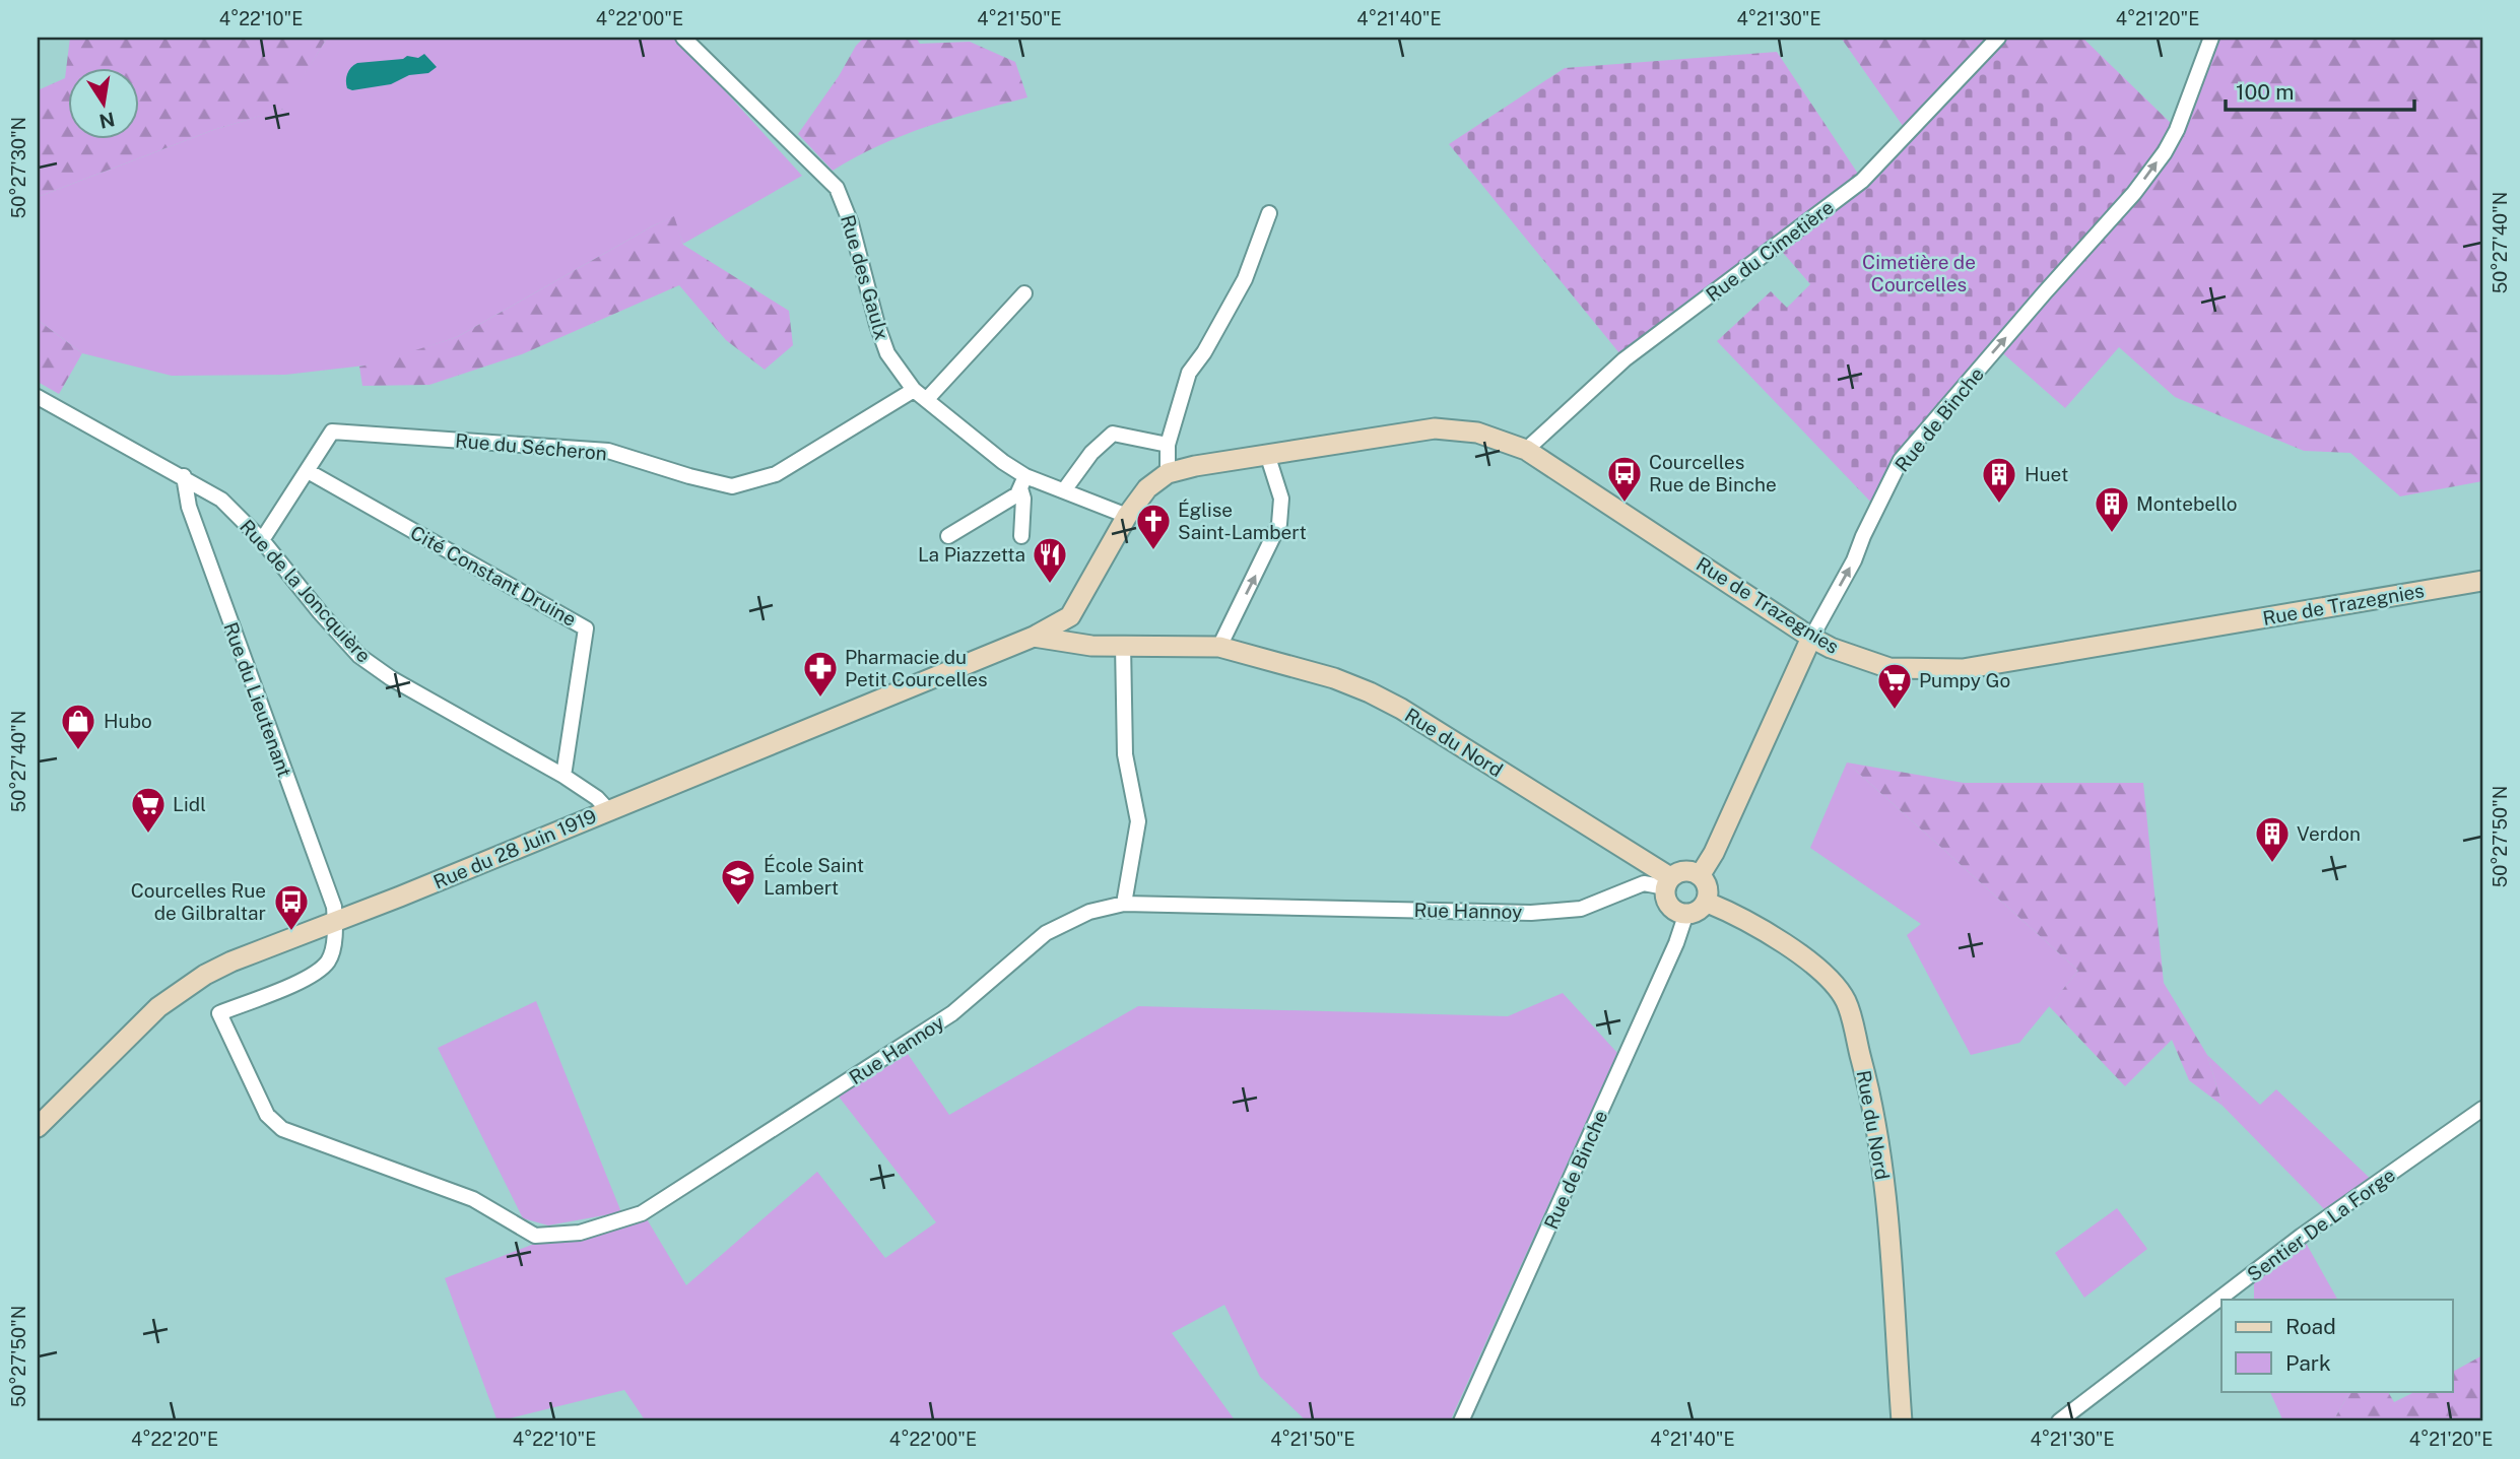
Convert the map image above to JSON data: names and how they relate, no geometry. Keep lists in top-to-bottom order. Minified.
{"streets":{"main road":["Rue de Binche","Rue de Trazegnies","Rue du Nord","Rue du 28 Juin 1919"],"street":["Rue du Cimetière","Rue des Gaulx","Rue du Sécheron","Cité Constant Druine","Rue de la Joncquière","Rue du Lieutenant","Rue Hannoy","Sentier De La Forge"]},"crossings":[["Rue du Cimetière","Rue de Trazegnies"],["Rue des Gaulx","Rue du Sécheron"],["Rue des Gaulx","Rue du 28 Juin 1919"],["Rue de Binche","Rue de Trazegnies"],["Rue de Binche","Rue du Nord"],["Rue de Binche","Rue Hannoy"],["Rue du Sécheron","Cité Constant Druine"],["Rue du Sécheron","Rue de la Joncquière"],["Cité Constant Druine","Rue de la Joncquière"],["Rue de la Joncquière","Rue du Lieutenant"],["Rue de la Joncquière","Rue du 28 Juin 1919"],["Rue de Trazegnies","Rue du 28 Juin 1919"],["Rue du Lieutenant","Rue du 28 Juin 1919"],["Rue du Lieutenant","Rue Hannoy"],["Rue du Nord","Rue du 28 Juin 1919"],["Rue du Nord","Rue Hannoy"],["Rue du 28 Juin 1919","Rue Hannoy"]],"one_way":["Rue de Binche"],"parks":["Cimetière de Courcelles"],"places":{"bus stop":["Courcelles Rue de Binche","Courcelles Rue de Gilbraltar"],"building":["Huet","Montebello","Verdon"],"church":["Église Saint-Lambert"],"restaurant":["La Piazzetta"],"pharmacy":["Pharmacie du Petit Courcelles"],"supermarket":["Pumpy Go","Lidl"],"shop":["Hubo"],"school or university":["École Saint Lambert"]},"legend":["Road","Park"],"scale_bar":"100 m","north":"bottom","coordinates":["4°22'10\"E","4°22'00\"E","4°21'50\"E","4°21'40\"E","4°21'30\"E","4°21'20\"E","50°27'30\"N","50°27'40\"N","50°27'50\"N","4°22'20\"E"]}
